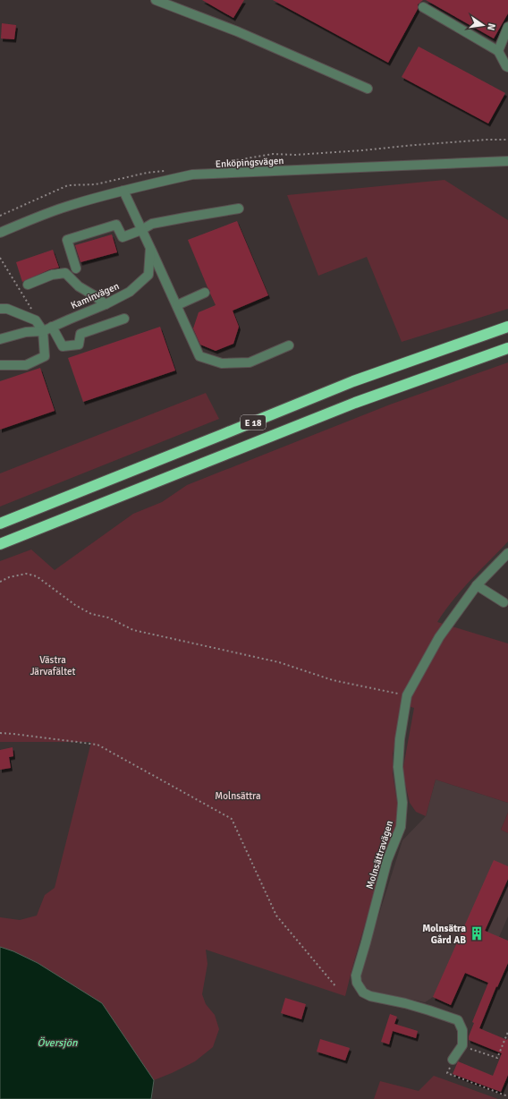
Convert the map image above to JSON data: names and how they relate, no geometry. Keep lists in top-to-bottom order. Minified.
{"streets":{"highway":["E 18"],"street":["Enköpingsvägen","Kaminvägen","Molnsättravägen"]},"water":["Översjön"],"parks":["Västra Järvafältet","Molnsättra"],"places":{"building":["Molnsätra Gård AB"]},"north":"right"}
